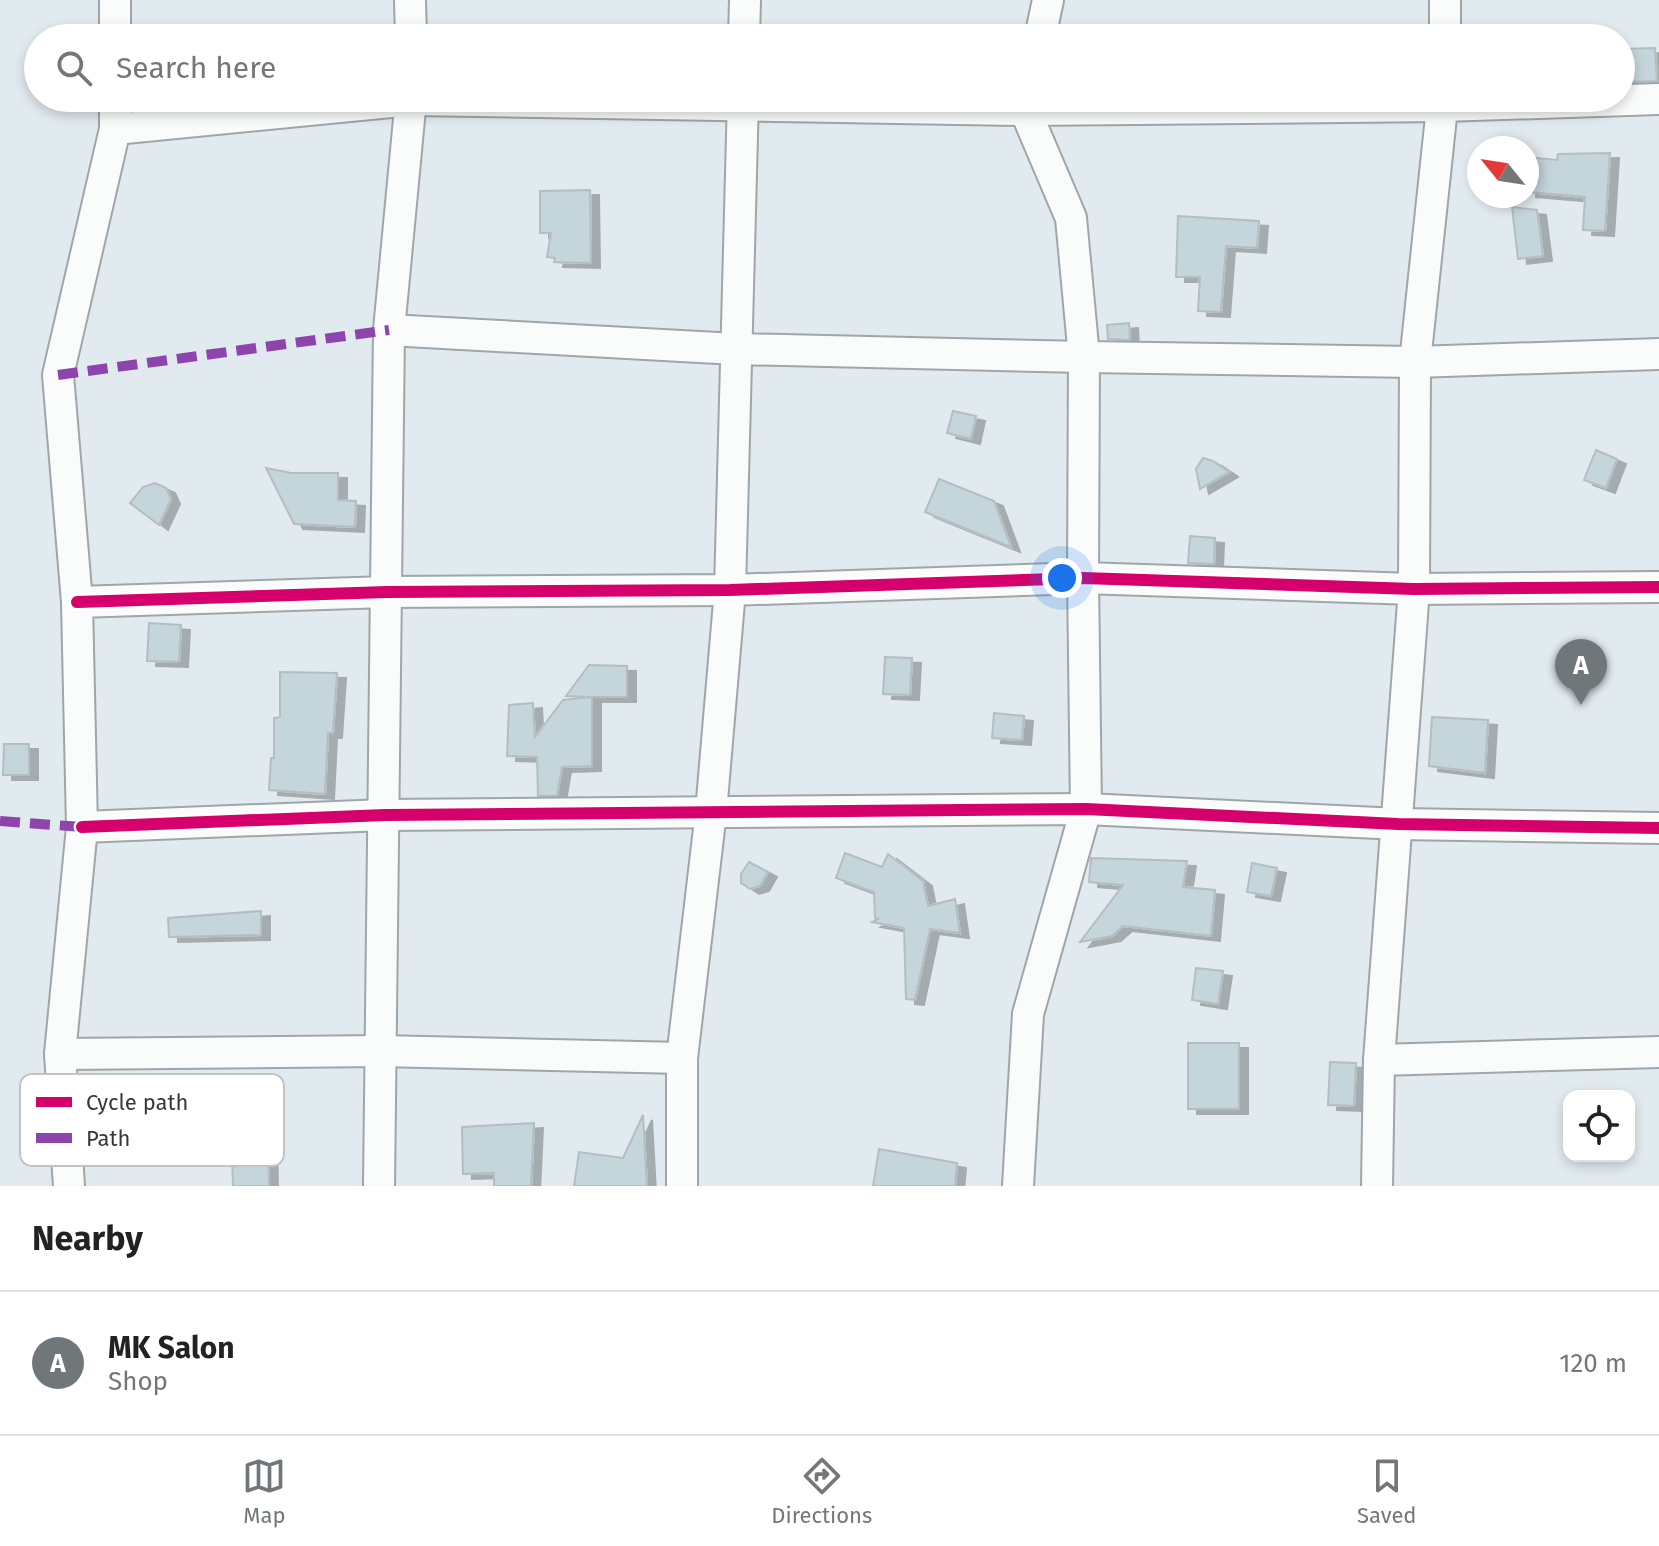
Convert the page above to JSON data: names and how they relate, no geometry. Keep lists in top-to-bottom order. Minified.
{"legend":["Cycle path","Path"],"north":"top left","page":{"search":"Search here","pins":"A","heading":"Nearby","list":[{"mark":"A","name":"MK Salon","note":"Shop","value":"120 m"}],"nav":["Map","Directions","Saved"]}}
